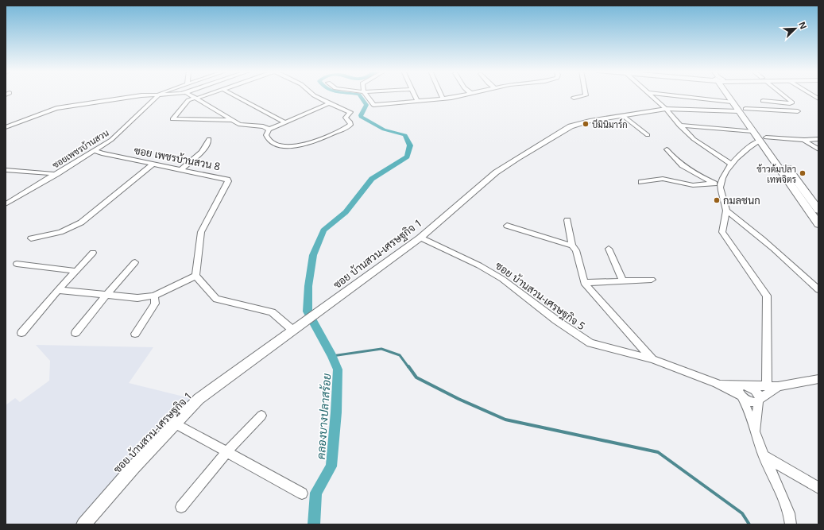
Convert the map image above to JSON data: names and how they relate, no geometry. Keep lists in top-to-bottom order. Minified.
{"streets":{"street":["ซอยเพชรบ้านสวน","ซอย เพชรบ้านสวน 8","ซอย บ้านสวน-เศรษฐกิจ 1","ซอย บ้านสวน-เศรษฐกิจ 5"]},"crossings":[["ซอยเพชรบ้านสวน","ซอย เพชรบ้านสวน 8"],["ซอย บ้านสวน-เศรษฐกิจ 1","ซอย บ้านสวน-เศรษฐกิจ 5"]],"water":["คลองบางปลาสร้อย"],"places":["บีมินิมาร์ก","ข้าวต้มปลา เทพจิตร","กมลชนก"],"north":"top right"}
